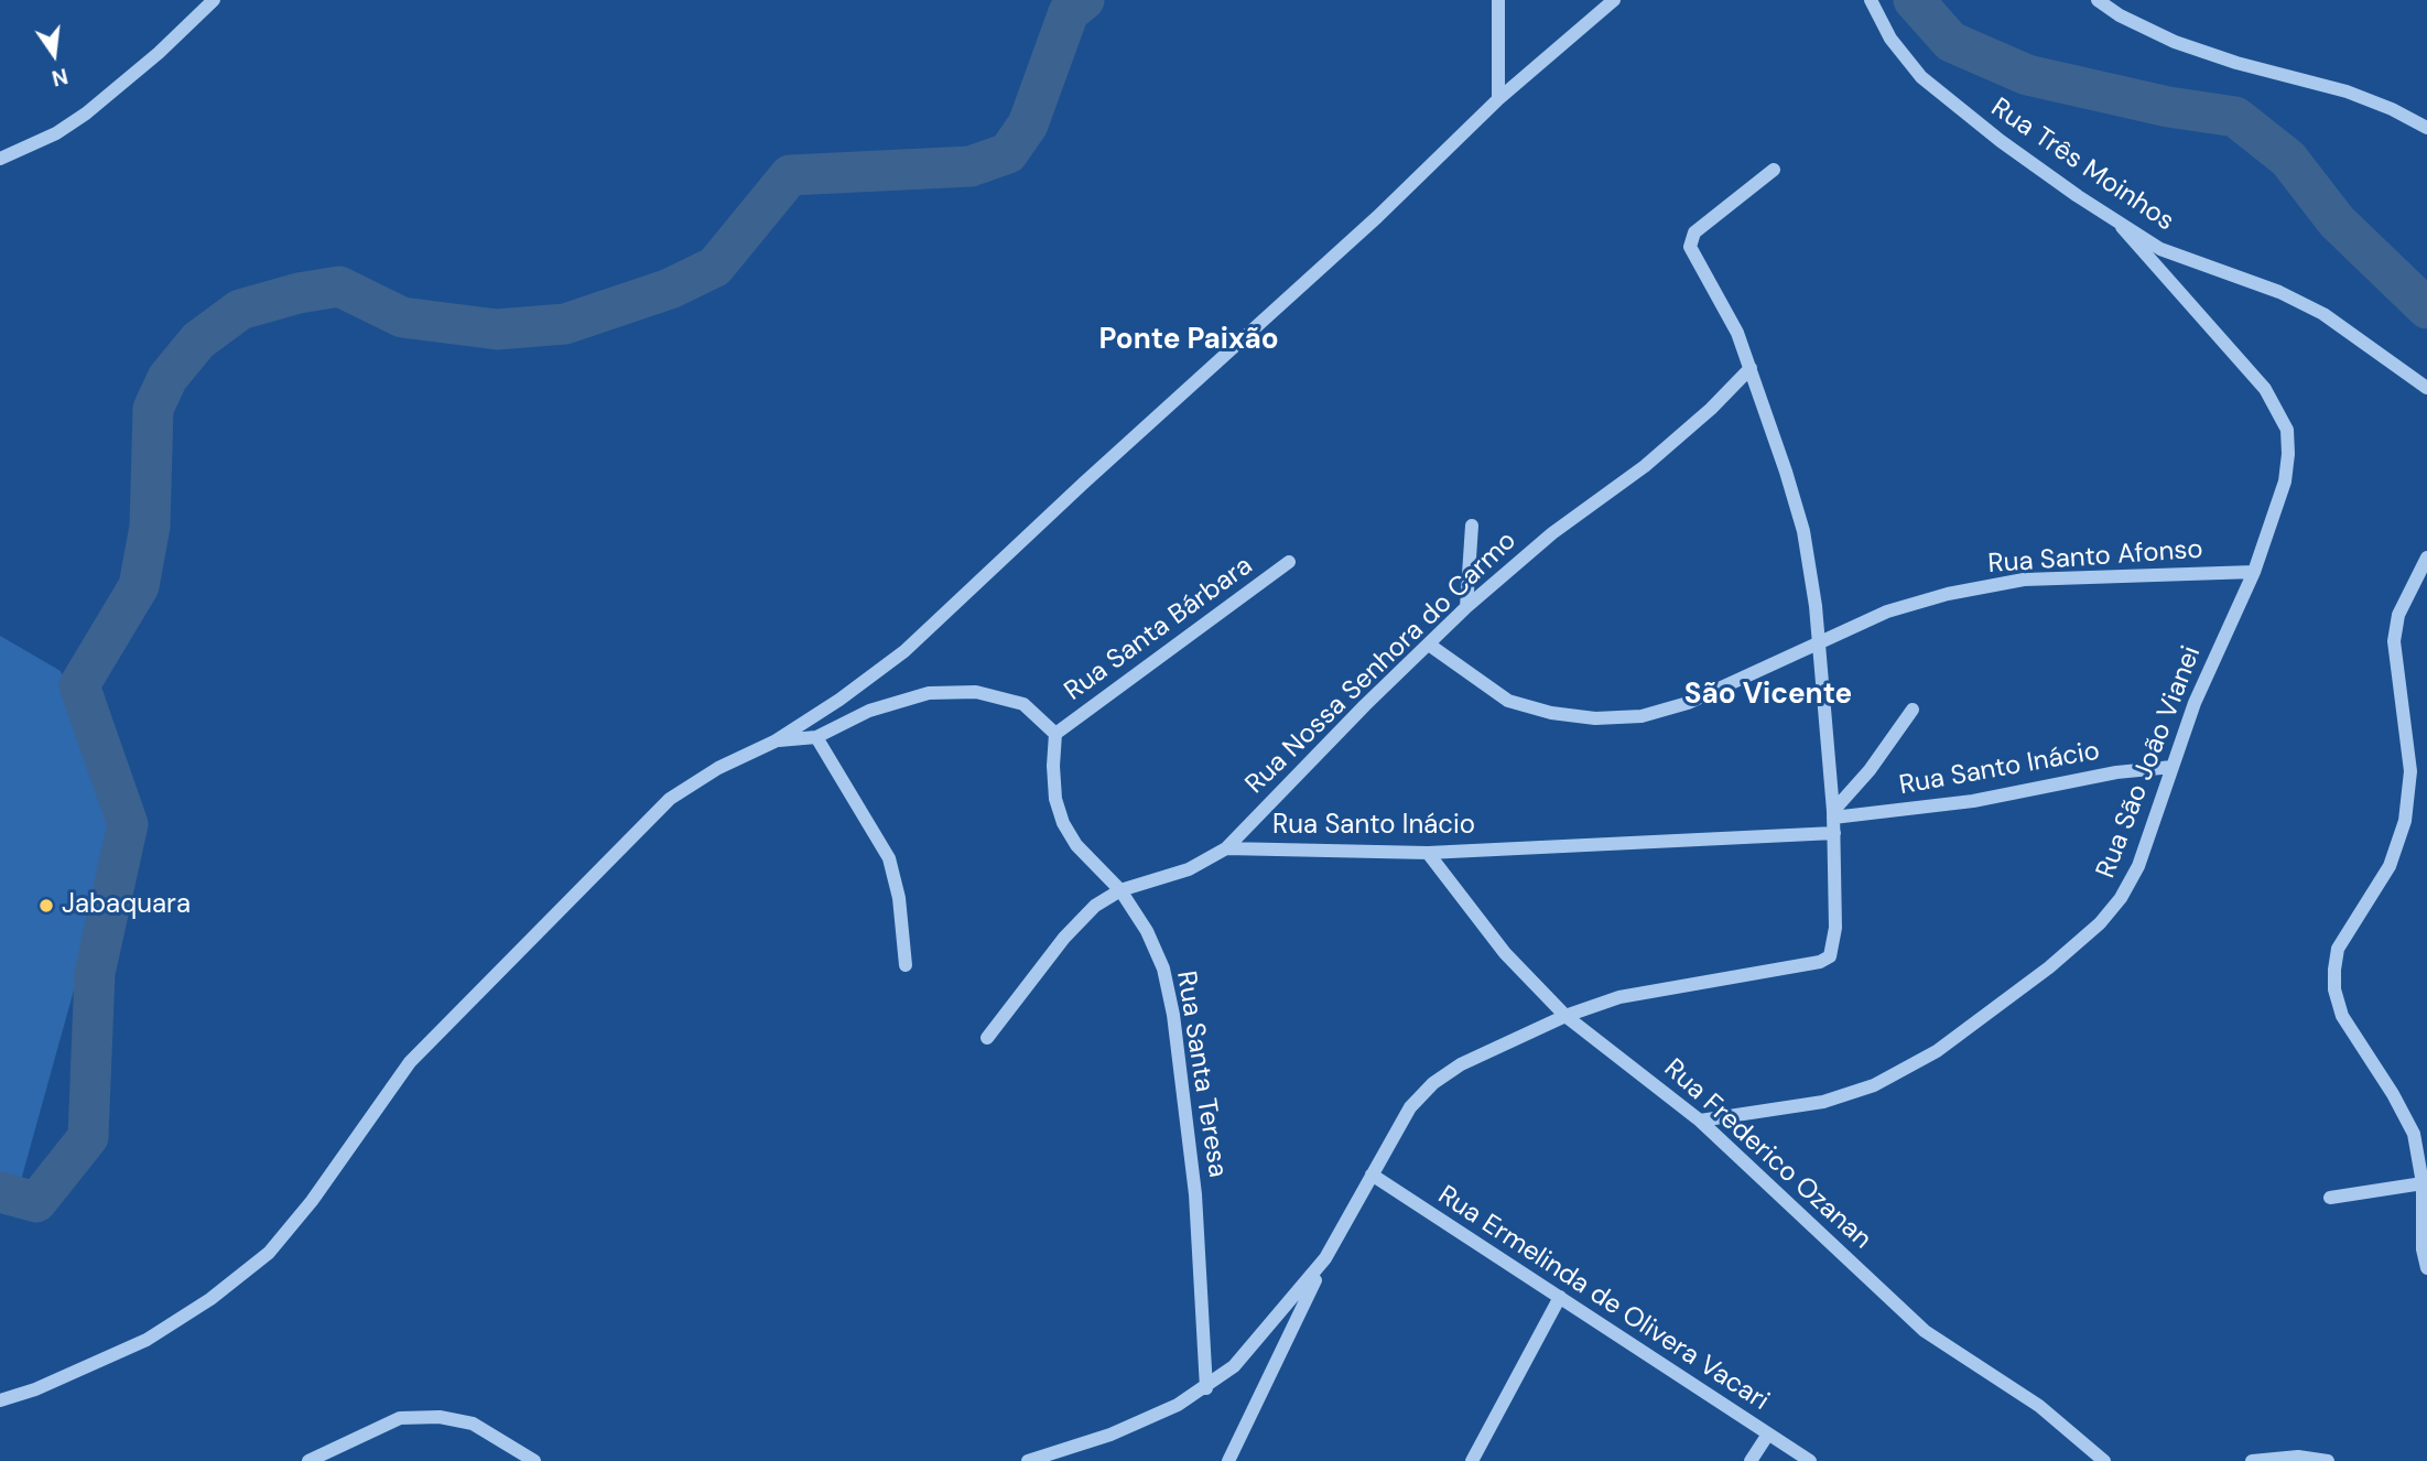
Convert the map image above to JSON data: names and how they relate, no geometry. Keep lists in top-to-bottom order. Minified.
{"streets":{"street":["Rua Três Moinhos","Rua Santo Afonso","Rua Santa Bárbara","Rua Nossa Senhora do Carmo","Rua São João Vianei","Rua Santo Inácio","Rua Santa Teresa","Rua Frederico Ozanan","Rua Ermelinda de Olivera Vacari"]},"crossings":[["Rua Três Moinhos","Rua São João Vianei"],["Rua Santo Afonso","Rua Nossa Senhora do Carmo"],["Rua Santo Afonso","Rua São João Vianei"],["Rua Santa Bárbara","Rua Santa Teresa"],["Rua Nossa Senhora do Carmo","Rua Santo Inácio"],["Rua São João Vianei","Rua Santo Inácio"],["Rua São João Vianei","Rua Frederico Ozanan"],["Rua Santo Inácio","Rua Frederico Ozanan"]],"districts":["Ponte Paixão","São Vicente"],"places":["Jabaquara"],"north":"bottom"}
